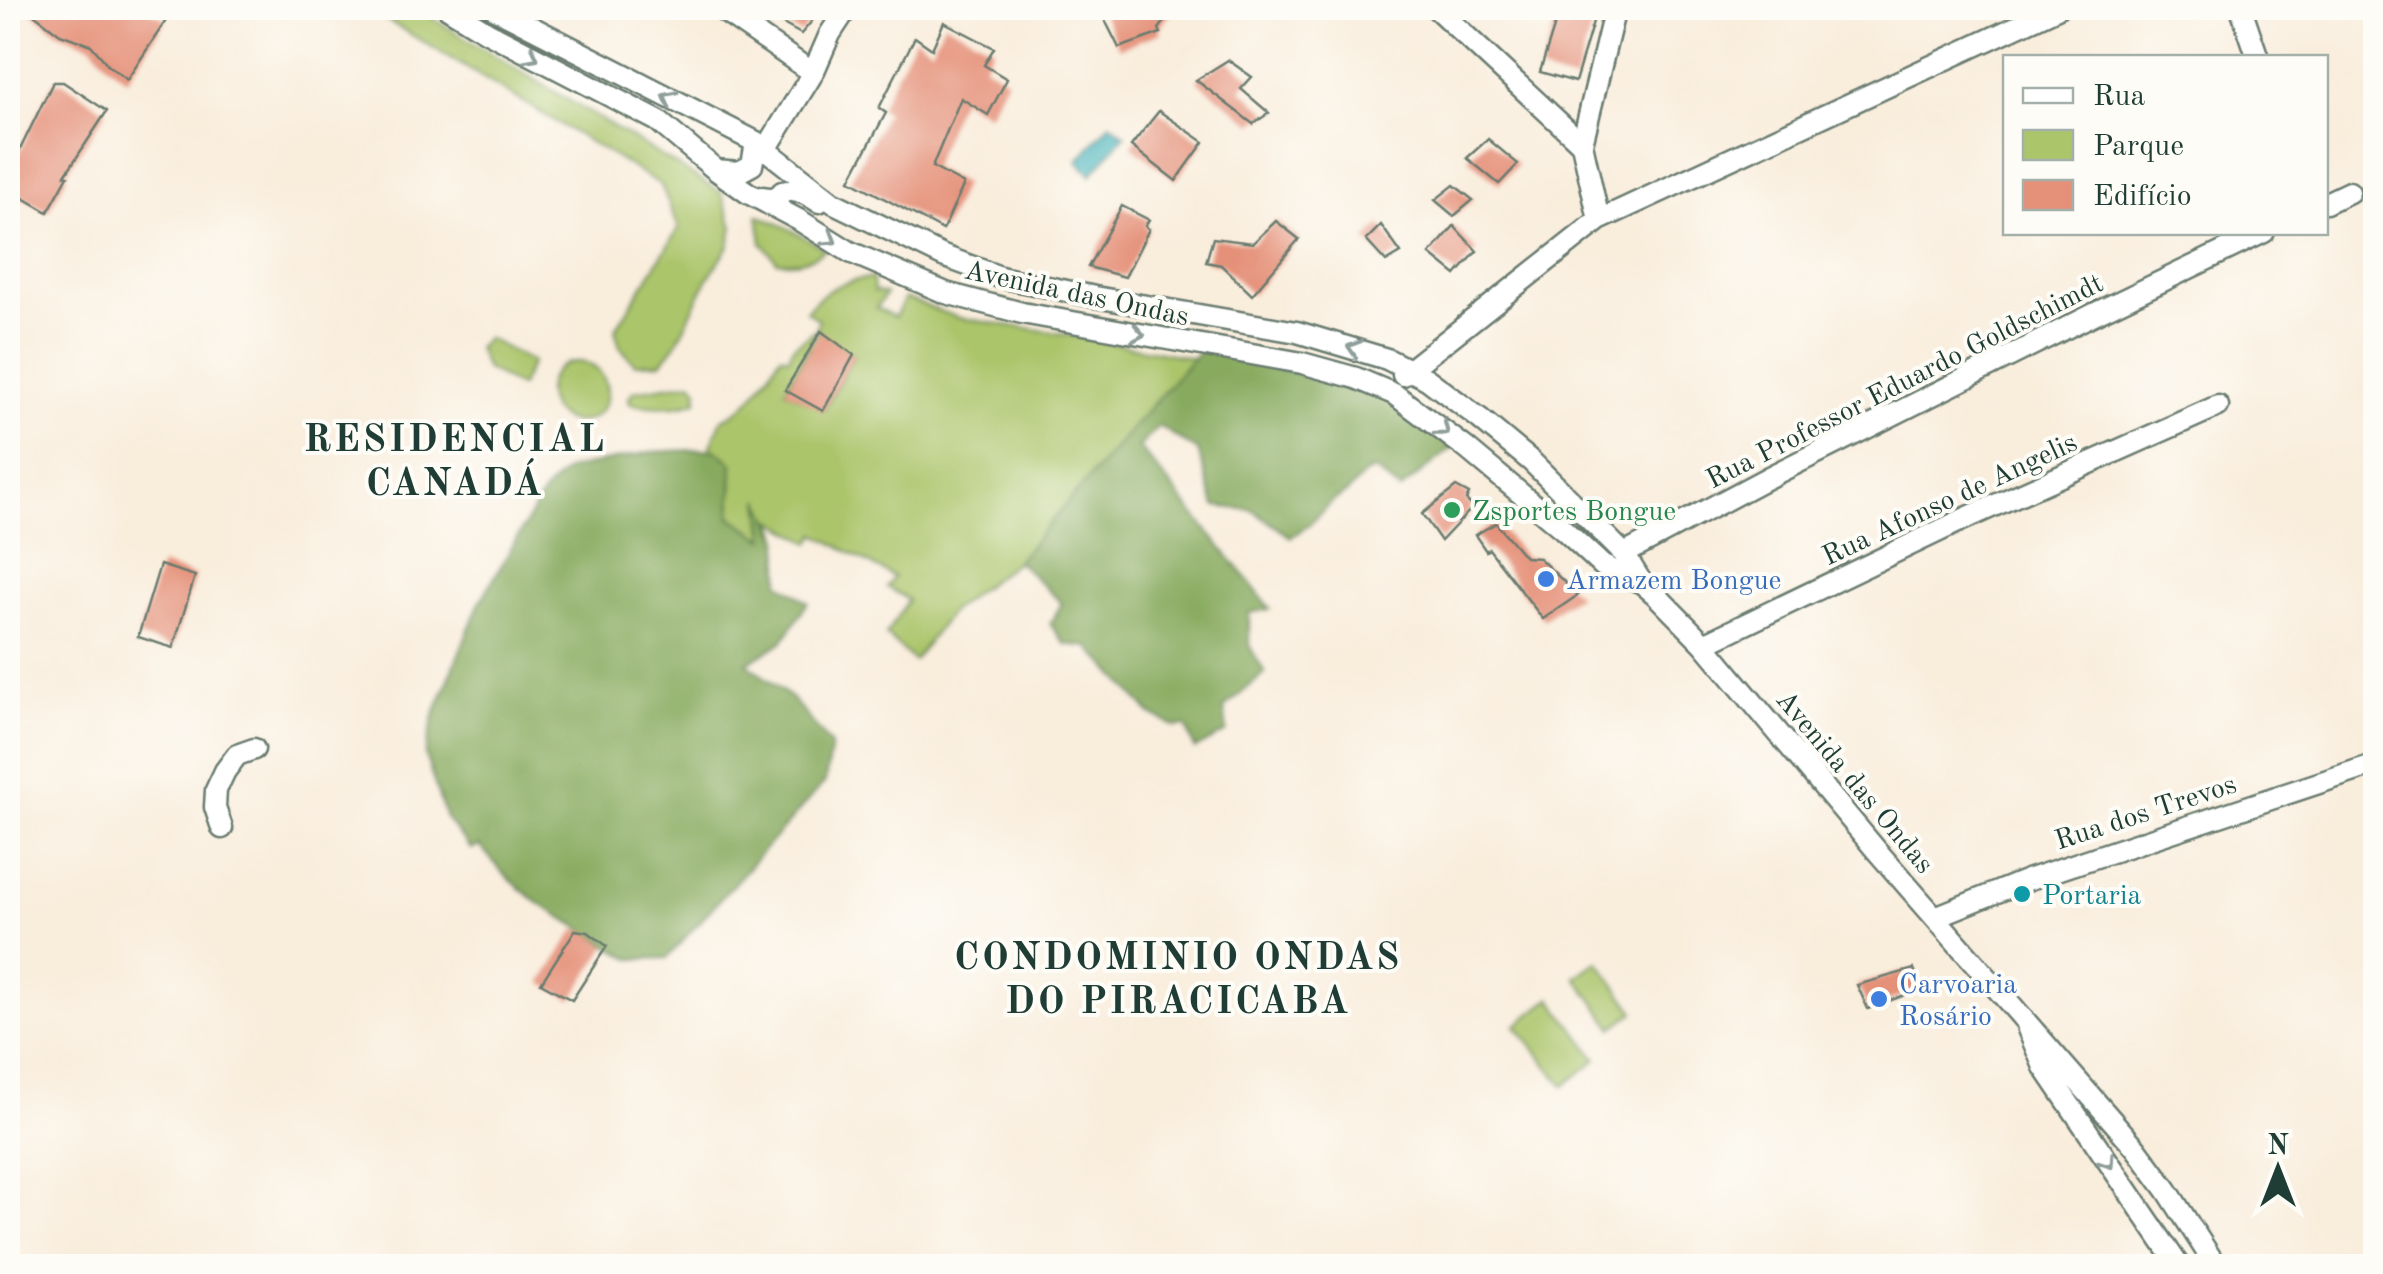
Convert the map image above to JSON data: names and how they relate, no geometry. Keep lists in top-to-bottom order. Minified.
{"streets":{"street":["Avenida das Ondas","Rua Professor Eduardo Goldschimdt","Rua Afonso de Angelis","Rua dos Trevos"]},"crossings":[["Avenida das Ondas","Rua Professor Eduardo Goldschimdt"],["Avenida das Ondas","Rua Afonso de Angelis"],["Avenida das Ondas","Rua dos Trevos"]],"districts":["RESIDENCIAL CANADÁ","CONDOMINIO ONDAS DO PIRACICABA"],"places":["Zsportes Bongue","Armazem Bongue","Portaria","Carvoaria Rosário"],"legend":["Rua","Parque","Edifício"],"north":"top"}
